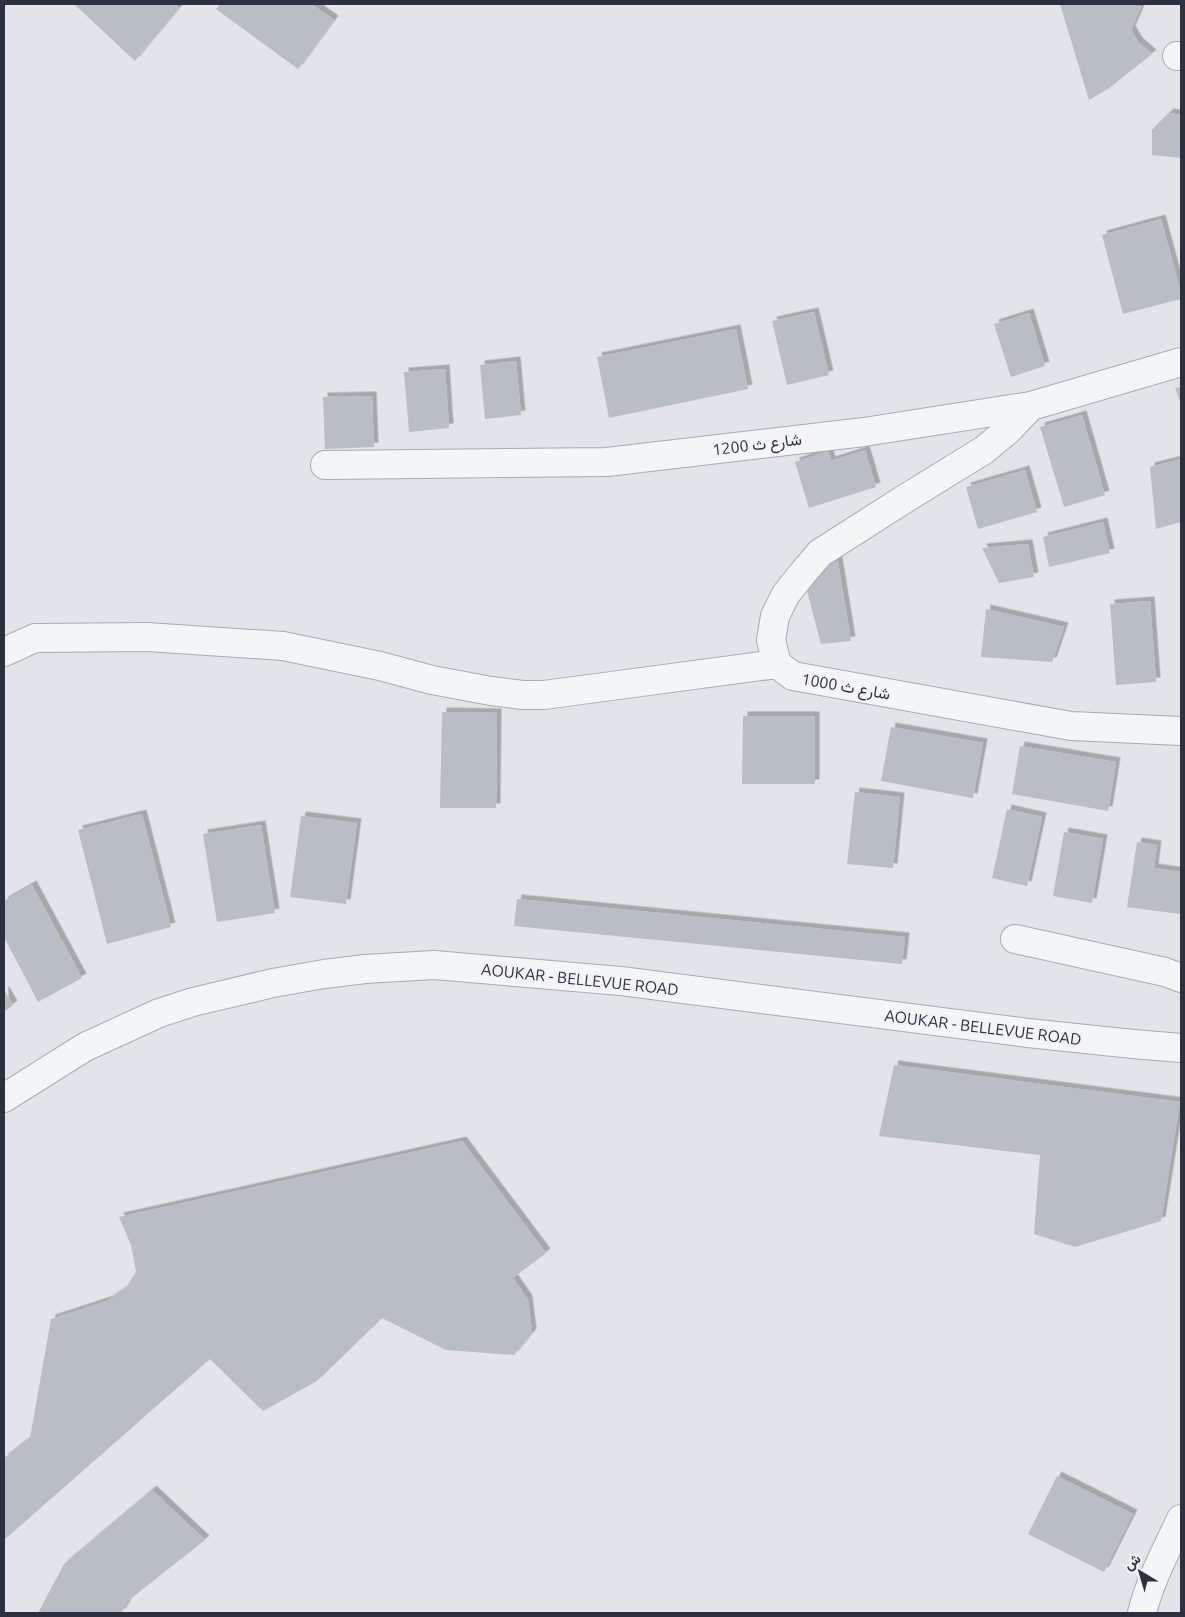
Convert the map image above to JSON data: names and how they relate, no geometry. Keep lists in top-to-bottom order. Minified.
{"streets":{"street":["شارع ث 1200","شارع ث 1000","AOUKAR - BELLEVUE ROAD"]},"north":"top left"}
